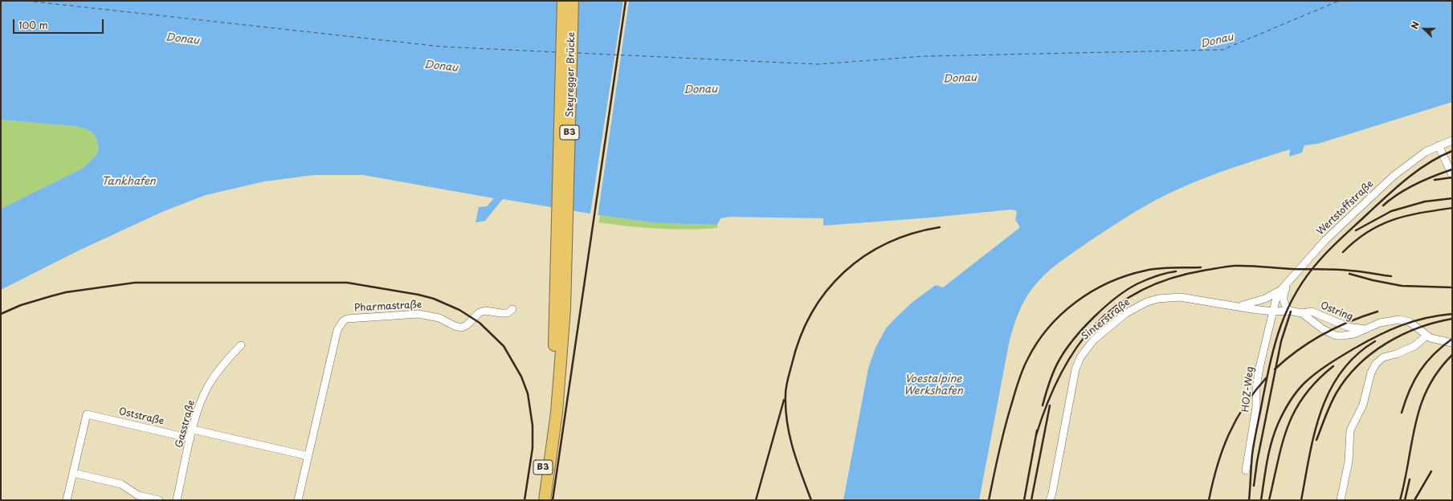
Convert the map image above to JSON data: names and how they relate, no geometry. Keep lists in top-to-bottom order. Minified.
{"streets":{"main road":["Steyregger Brücke","B3"],"street":["Wertstoffstraße","Pharmastraße","Ostring","Sinterstraße","HOZ-Weg","Oststraße","Gasstraße"]},"crossings":[["Steyregger Brücke","B3"],["Wertstoffstraße","Ostring"],["Wertstoffstraße","Sinterstraße"],["Wertstoffstraße","HOZ-Weg"],["Ostring","Sinterstraße"],["Ostring","HOZ-Weg"],["Sinterstraße","HOZ-Weg"],["Oststraße","Gasstraße"]],"water":["Donau","Tankhafen","Voestalpine Werkshafen"],"scale_bar":"100 m","north":"left"}
